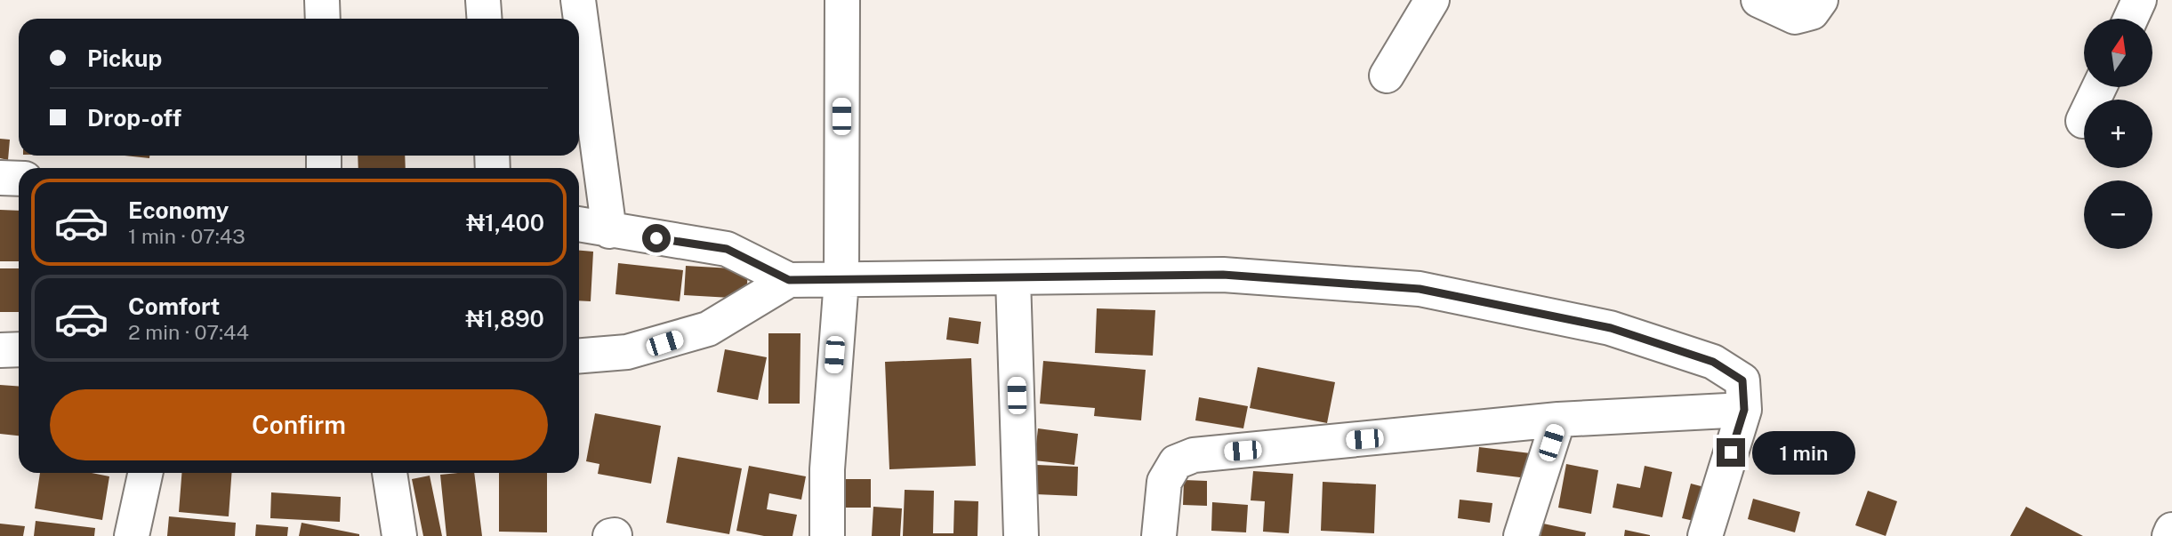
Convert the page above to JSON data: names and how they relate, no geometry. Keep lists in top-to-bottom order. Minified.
{"north":"top","page":{"map_buttons":["+","−"],"banner":["Pickup","Drop-off"],"list":[{"name":"Economy","note":"1 min · 07:43","value":"₦1,400"},{"name":"Comfort","note":"2 min · 07:44","value":"₦1,890"}],"buttons":"Confirm","bubble":"1 min"}}
